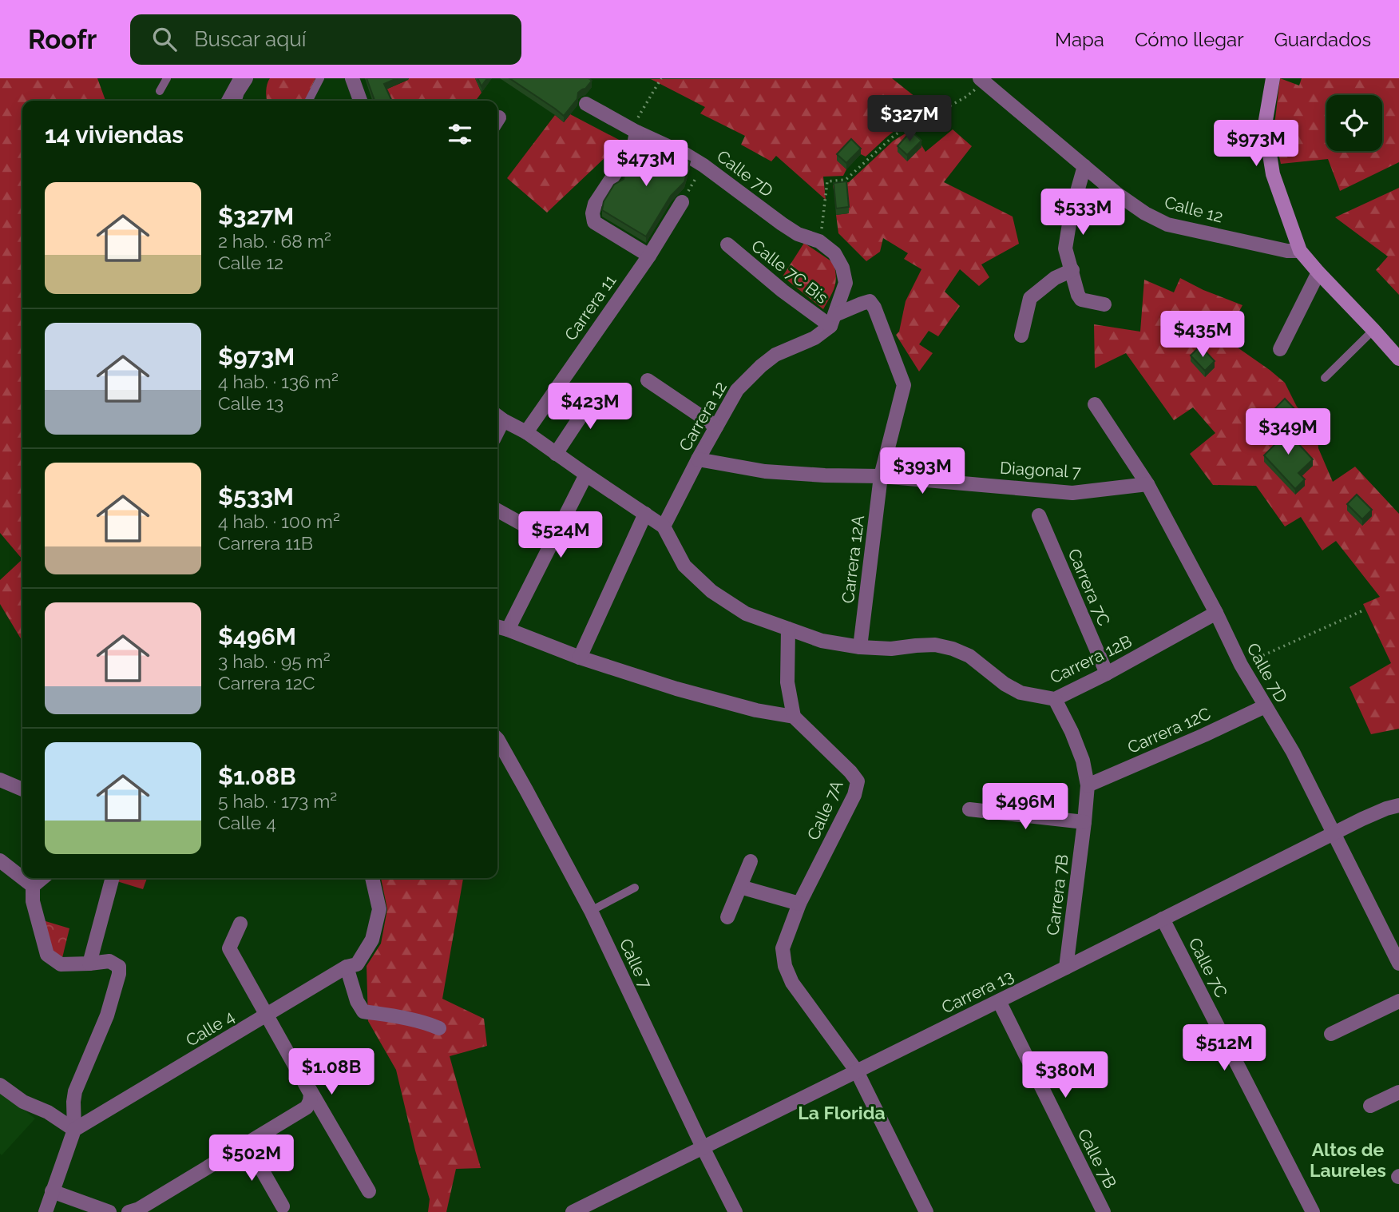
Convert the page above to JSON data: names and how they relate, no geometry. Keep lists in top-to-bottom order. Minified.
{"streets":{"street":["Calle 7D","Calle 12","Calle 7C Bis","Carrera 11","Carrera 12","Diagonal 7","Carrera 12A","Carrera 7C","Carrera 12B","Carrera 12C","Calle 7A","Carrera 7B","Calle 7","Calle 7C","Carrera 13","Calle 4","Calle 7B"]},"crossings":[["Calle 7D","Calle 7C Bis"],["Calle 7D","Carrera 12"],["Calle 7D","Diagonal 7"],["Calle 7D","Carrera 12B"],["Calle 7D","Carrera 12C"],["Calle 7D","Carrera 13"],["Calle 7C Bis","Carrera 12"],["Carrera 12","Diagonal 7"],["Carrera 12","Carrera 12A"],["Carrera 12","Carrera 12B"],["Diagonal 7","Carrera 12A"],["Carrera 12A","Carrera 12B"],["Carrera 7C","Carrera 12B"],["Carrera 12B","Carrera 7B"],["Carrera 12C","Carrera 7B"],["Calle 7A","Carrera 13"],["Carrera 7B","Carrera 13"],["Calle 7","Carrera 13"],["Calle 7C","Carrera 13"],["Carrera 13","Calle 7B"]],"districts":["La Florida","Altos de Laureles"],"page":{"header":"Roofr","search":"Buscar aquí","nav":["Mapa","Cómo llegar","Guardados"],"price":["$327M","$973M","$473M","$533M","$435M","$423M","$349M","$393M","$524M","$496M","$512M","$1.08B","$380M","$502M"],"heading":"14 viviendas","list":[{"name":"$327M","note":"2 hab. · 68 m² · Calle 12"},{"name":"$973M","note":"4 hab. · 136 m² · Calle 13"},{"name":"$533M","note":"4 hab. · 100 m² · Carrera 11B"},{"name":"$496M","note":"3 hab. · 95 m² · Carrera 12C"},{"name":"$1.08B","note":"5 hab. · 173 m² · Calle 4"}]}}
